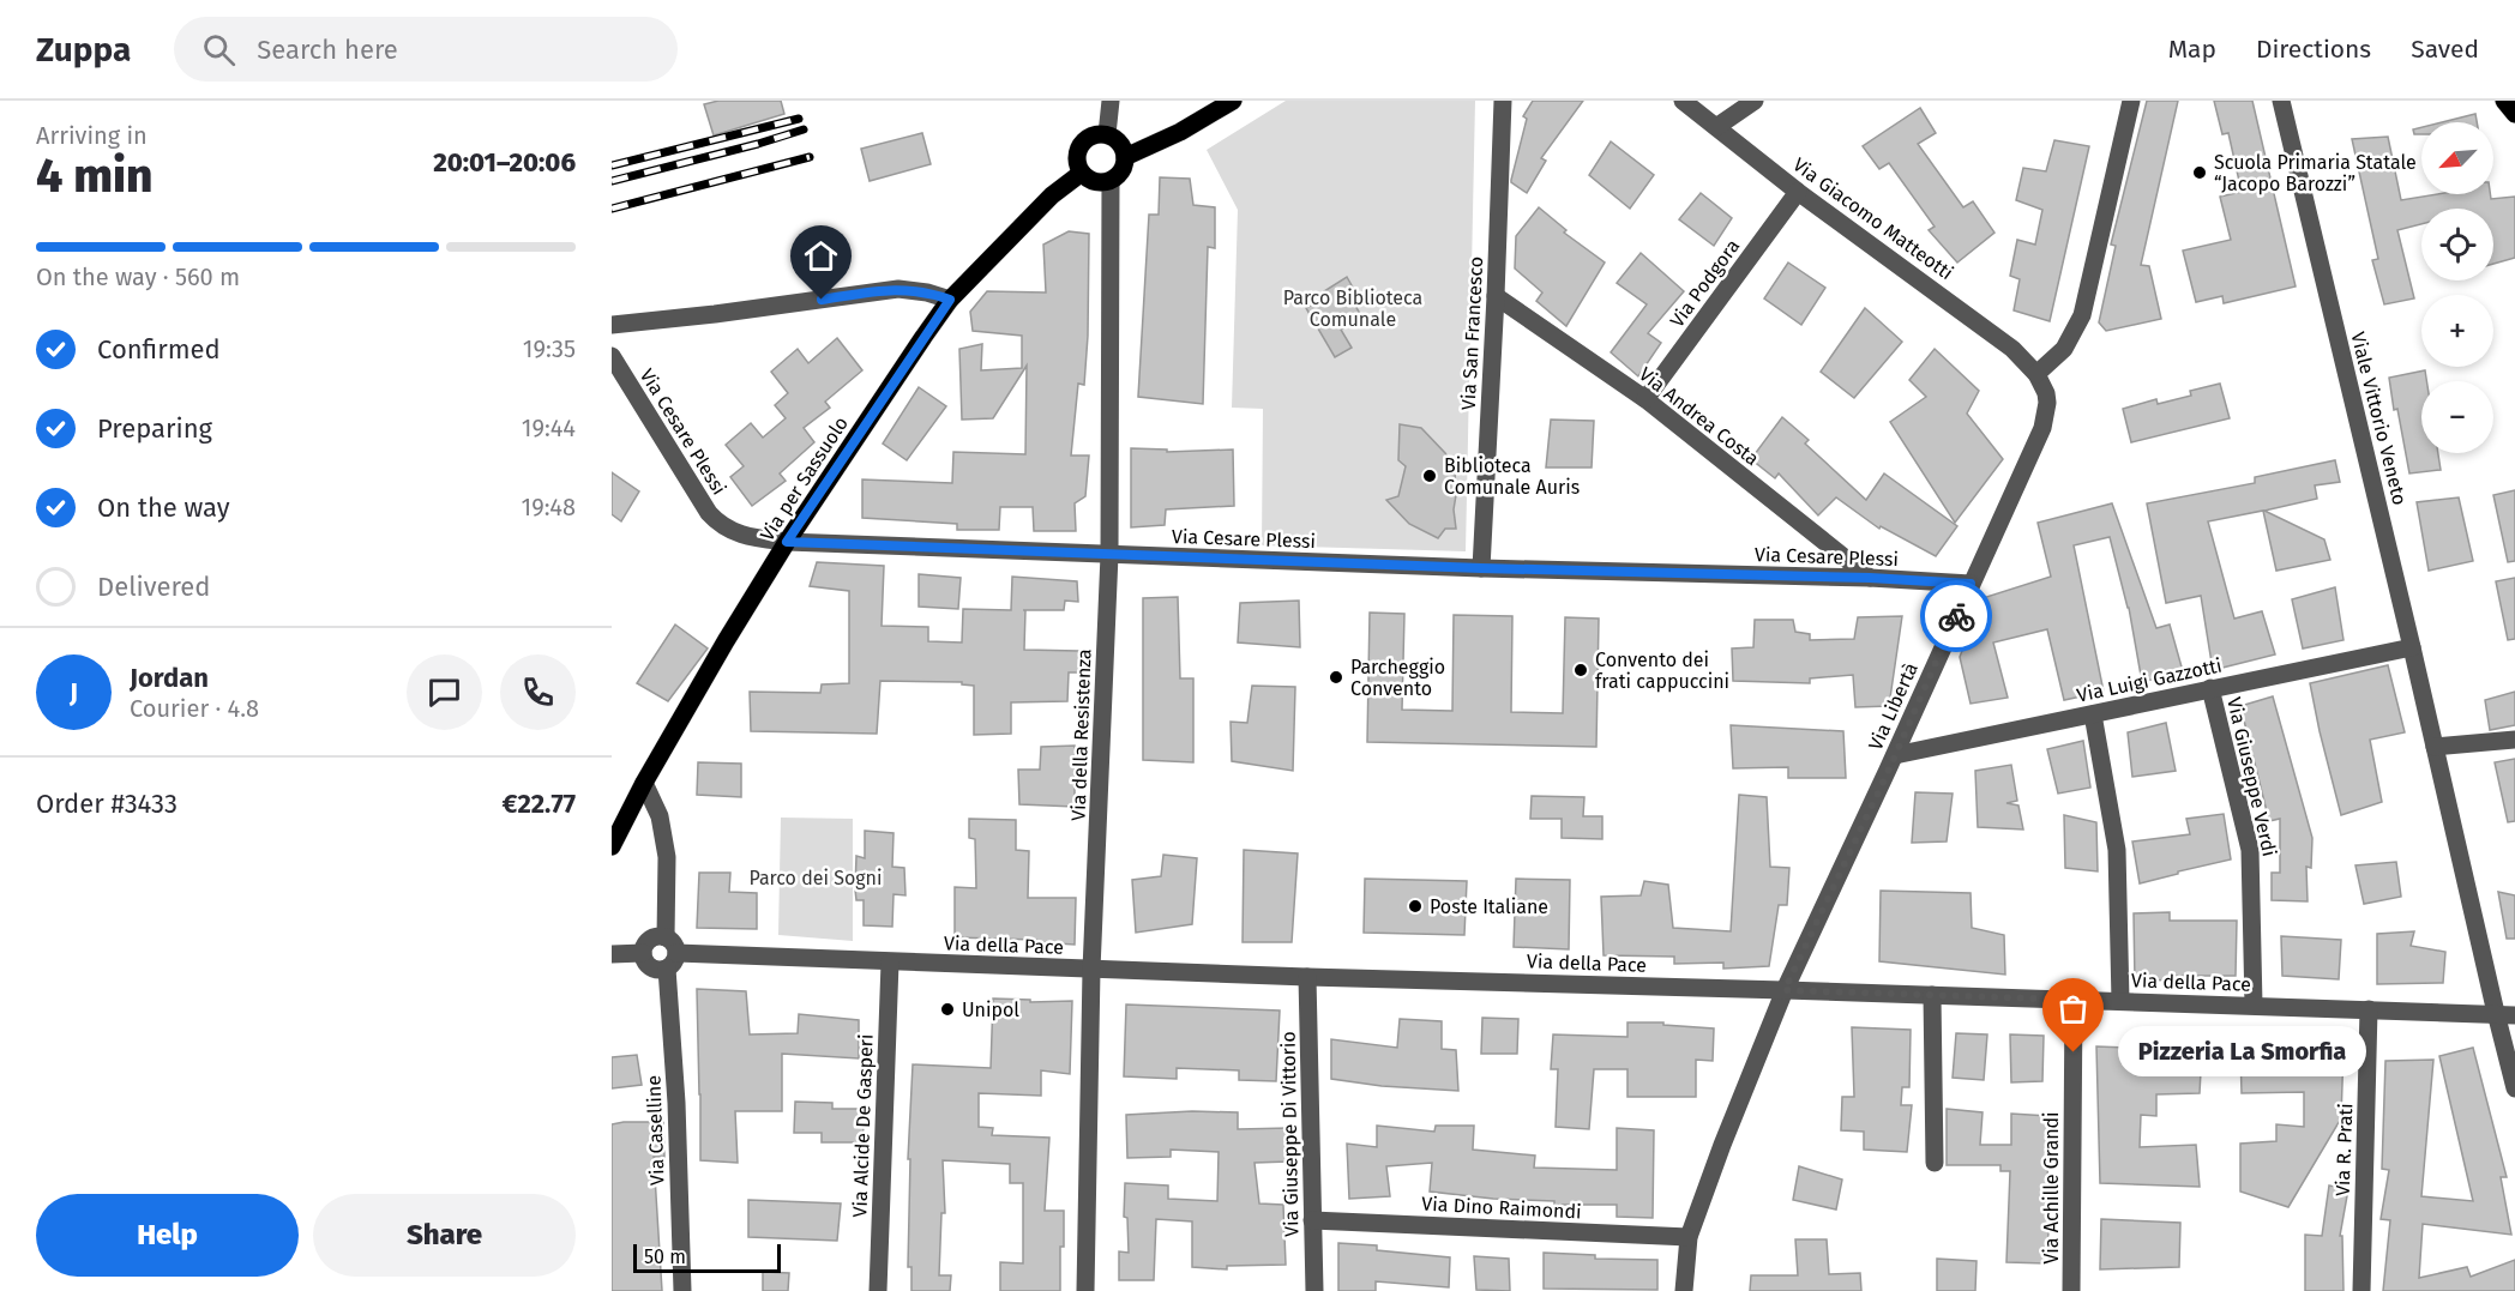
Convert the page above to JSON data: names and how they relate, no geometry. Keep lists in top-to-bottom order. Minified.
{"streets":{"main road":["Via per Sassuolo"],"street":["Via Giacomo Matteotti","Via Podgora","Via San Francesco","Via Andrea Costa","Viale Vittorio Veneto","Via Cesare Plessi","Via Luigi Gazzotti","Via Libertà","Via della Resistenza","Via Giuseppe Verdi","Via della Pace","Via Alcide De Gasperi","Via Caselline","Via Giuseppe Di Vittorio","Via R. Prati","Via Achille Grandi","Via Dino Raimondi"]},"crossings":[["Via Giacomo Matteotti","Via Podgora"],["Via Giacomo Matteotti","Via Libertà"],["Via Podgora","Via Andrea Costa"],["Via San Francesco","Via Andrea Costa"],["Via San Francesco","Via Cesare Plessi"],["Via Andrea Costa","Via Cesare Plessi"],["Viale Vittorio Veneto","Via Luigi Gazzotti"],["Viale Vittorio Veneto","Via della Pace"],["Via Cesare Plessi","Via per Sassuolo"],["Via Cesare Plessi","Via Libertà"],["Via Cesare Plessi","Via della Resistenza"],["Via per Sassuolo","Via della Resistenza"],["Via Luigi Gazzotti","Via Libertà"],["Via Luigi Gazzotti","Via Giuseppe Verdi"],["Via Libertà","Via della Pace"],["Via Libertà","Via Dino Raimondi"],["Via della Resistenza","Via della Pace"],["Via Giuseppe Verdi","Via della Pace"],["Via della Pace","Via Alcide De Gasperi"],["Via della Pace","Via Caselline"],["Via della Pace","Via Giuseppe Di Vittorio"],["Via della Pace","Via R. Prati"],["Via della Pace","Via Achille Grandi"],["Via Giuseppe Di Vittorio","Via Dino Raimondi"]],"parks":["Parco Biblioteca Comunale","Parco dei Sogni"],"places":["Scuola Primaria Statale “Jacopo Barozzi”","Biblioteca Comunale Auris","Convento dei frati cappuccini","Parcheggio Convento","Poste Italiane","Unipol","Pizzeria La Smorfia"],"scale_bar":"50 m","north":"bottom left","page":{"header":"Zuppa","search":"Search here","nav":["Map","Directions","Saved"],"heading":["4 min","Arriving in","20:01–20:06"],"panel":["Jordan","Courier · 4.8","Order #3433","€22.77"],"map_buttons":["+","−"],"bar":"On the way · 560 m","list":[["Confirmed","19:35"],["Preparing","19:44"],["On the way","19:48"],"Delivered"],"round":"J","bubble":"Pizzeria La Smorfia","buttons":["Help","Share"],"scale":"50 m"}}
